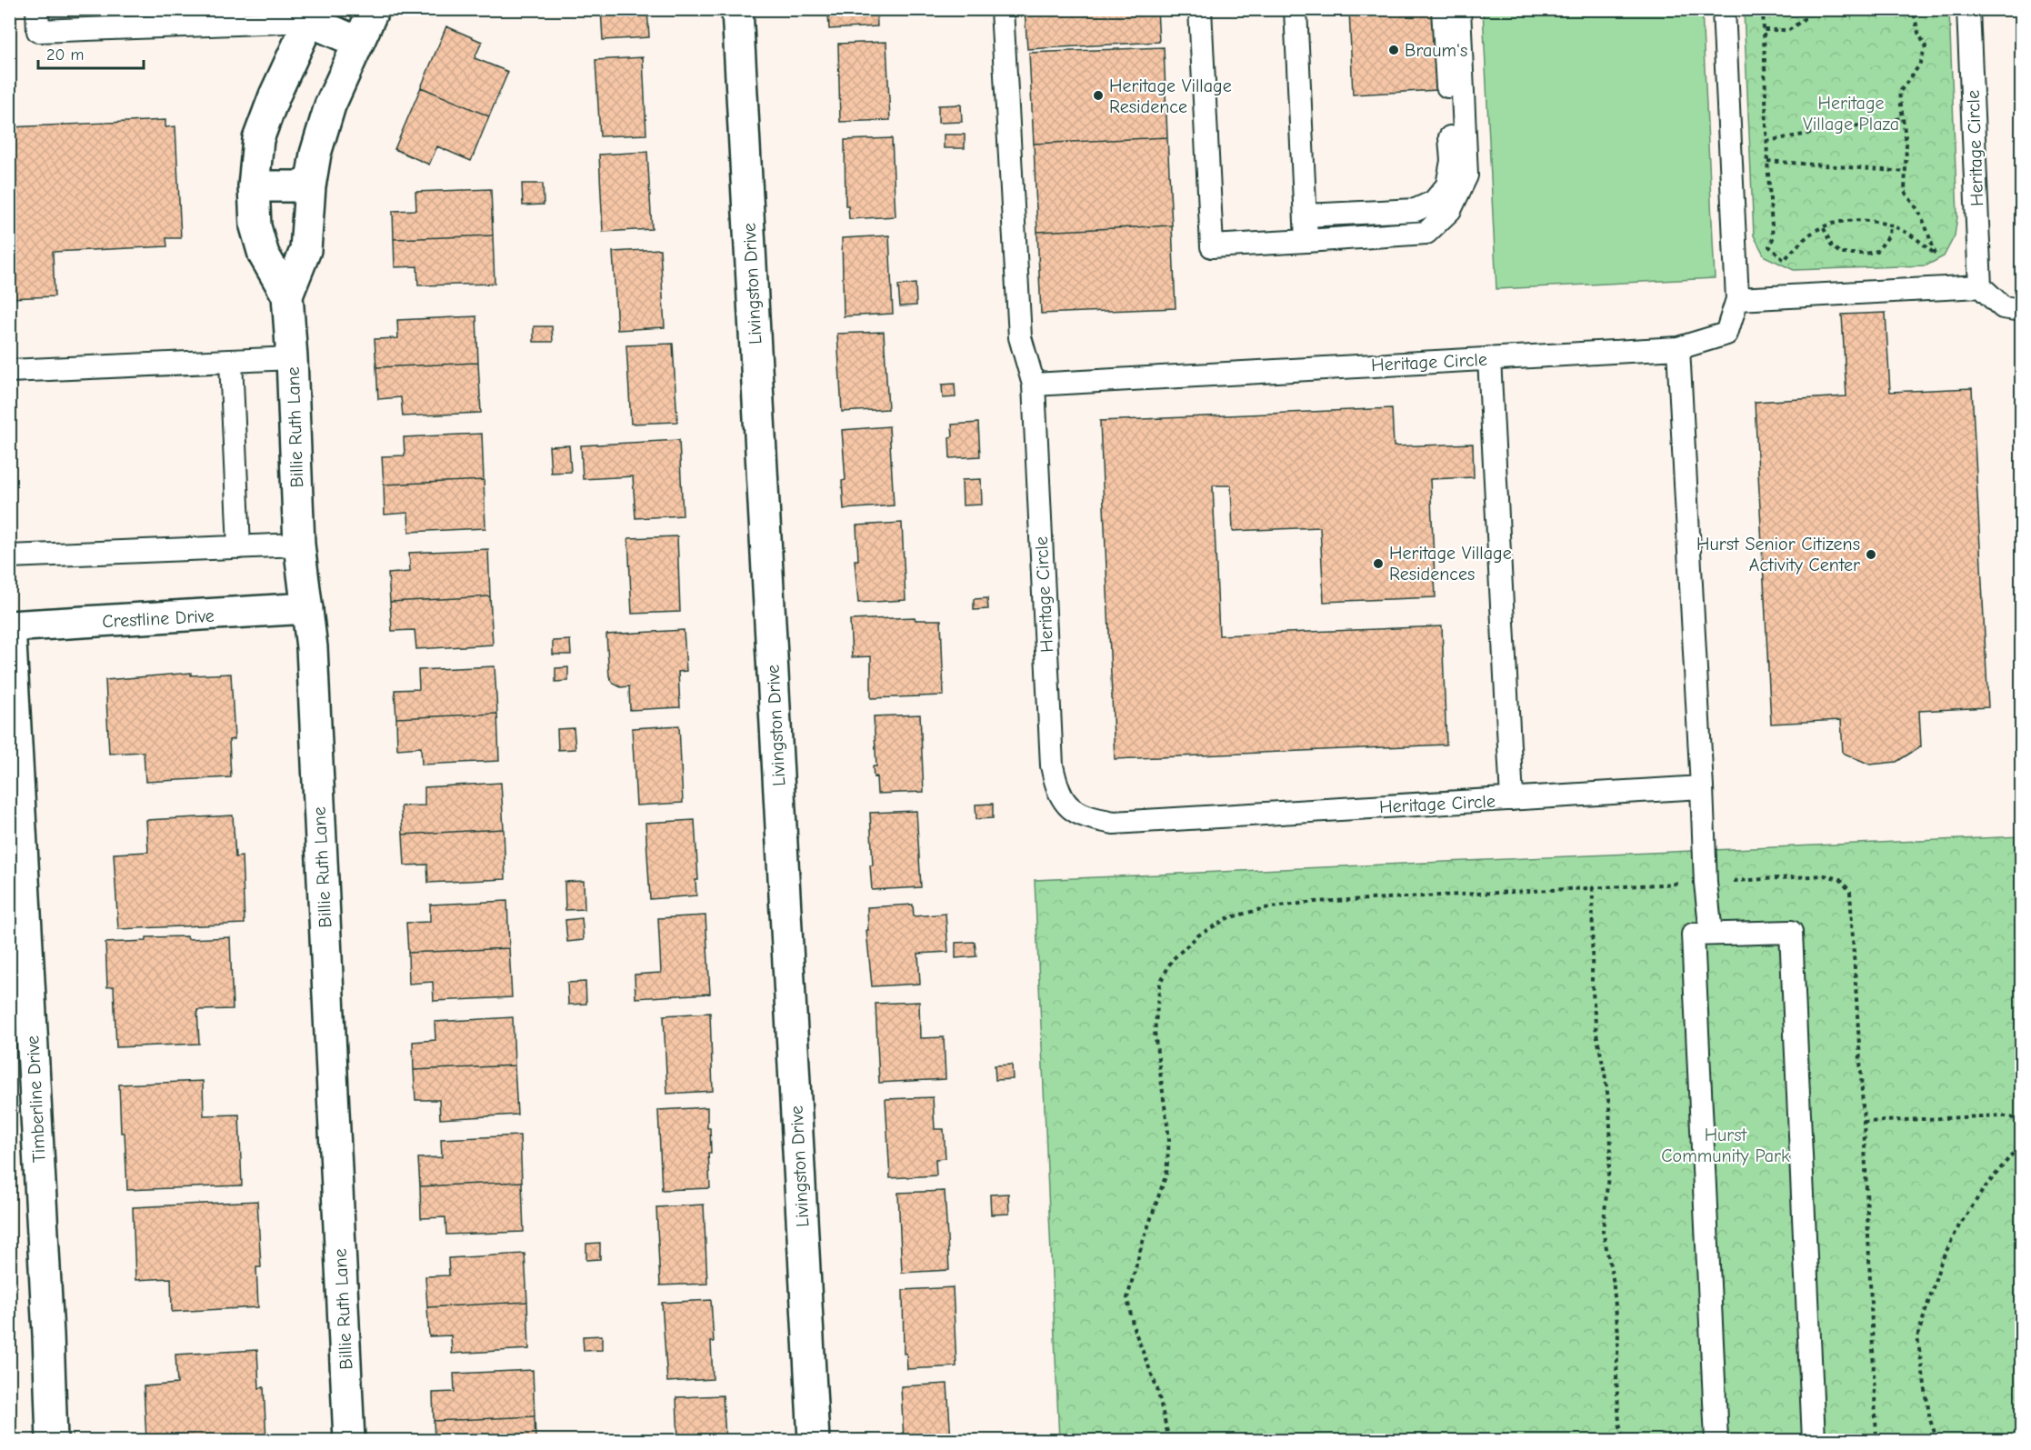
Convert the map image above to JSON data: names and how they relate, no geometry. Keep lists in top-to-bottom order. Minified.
{"streets":{"street":["Livingston Drive","Billie Ruth Lane","Crestline Drive","Timberline Drive"],"lane":["Heritage Circle"]},"crossings":[["Billie Ruth Lane","Crestline Drive"],["Crestline Drive","Timberline Drive"]],"parks":["Heritage Village Plaza","Hurst Community Park"],"places":["Braum's","Heritage Village Residence","Hurst Senior Citizens Activity Center","Heritage Village Residences"],"scale_bar":"20 m"}
